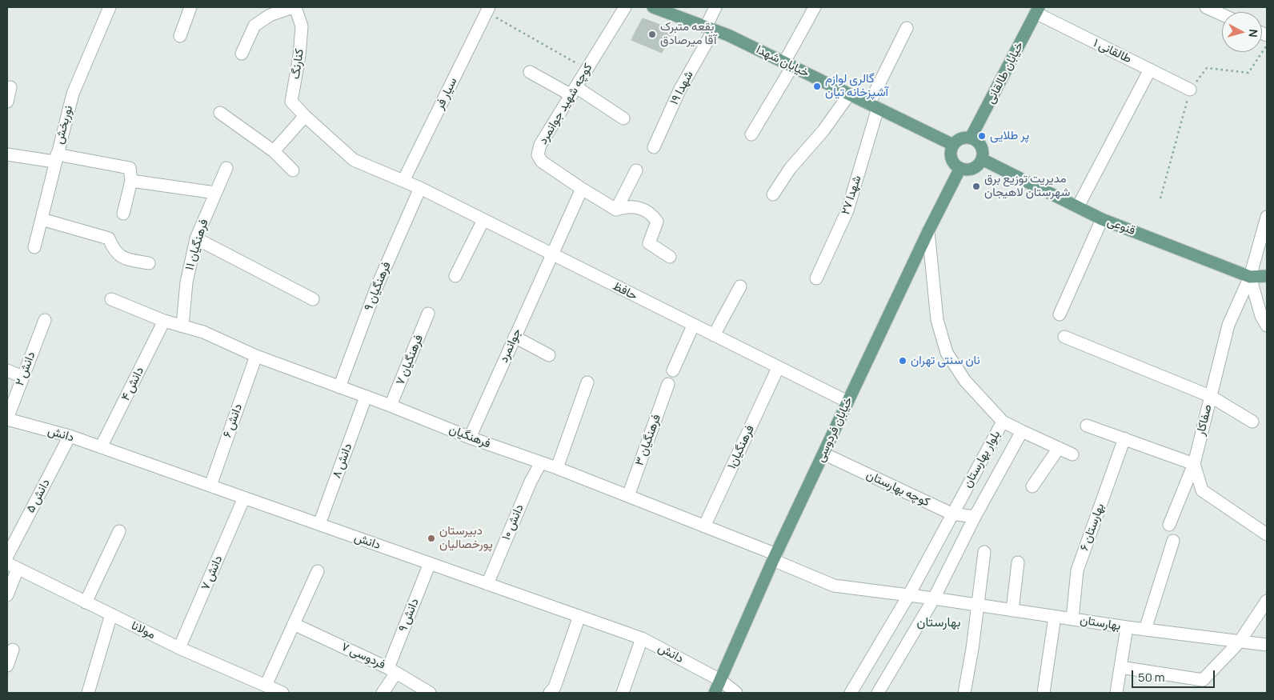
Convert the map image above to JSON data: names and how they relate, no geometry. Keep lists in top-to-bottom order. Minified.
{"streets":{"main road":["خیابان شهدا","خیابان طالقانی","قنوعی","خیابان فردوسی"],"street":["طالقانی ۱","کنارنگ","شهدا ۱۹","سیار فر","کوچه شهید جوانمرد","نوربخش","۲۷ شهدا","فرهنگیان ۱۱","فرهنگیان ۹","حافظ","جوانمرد","فرهنگیان ۷","دانش ۲","دانش ۴","صفاکار","دانش ۶","دانش","فرهنگیان","فرهنگیان ۳","فرهنگیان۱","بلوار بهارستان","دانش ۸","کوچه بهارستان","دانش ۵","دانش ۱۰","بهارستان ۶","دانش ۷","دانش ۹","بهارستان","مولانا","فردوسی ۷"]},"crossings":[["طالقانی ۱","خیابان طالقانی"],["خیابان شهدا","خیابان طالقانی"],["خیابان شهدا","شهدا ۱۹"],["خیابان شهدا","۲۷ شهدا"],["خیابان شهدا","قنوعی"],["خیابان شهدا","خیابان فردوسی"],["کنارنگ","حافظ"],["خیابان طالقانی","قنوعی"],["خیابان طالقانی","خیابان فردوسی"],["سیار فر","حافظ"],["قنوعی","صفاکار"],["قنوعی","خیابان فردوسی"],["فرهنگیان ۱۱","فرهنگیان"],["فرهنگیان ۹","حافظ"],["فرهنگیان ۹","فرهنگیان"],["حافظ","جوانمرد"],["حافظ","خیابان فردوسی"],["حافظ","فرهنگیان۱"],["جوانمرد","فرهنگیان"],["فرهنگیان ۷","فرهنگیان"],["دانش ۲","دانش"],["دانش ۴","دانش"],["دانش ۴","فرهنگیان"],["دانش ۶","دانش"],["دانش ۶","فرهنگیان"],["خیابان فردوسی","دانش"],["خیابان فردوسی","فرهنگیان"],["خیابان فردوسی","کوچه بهارستان"],["دانش","دانش ۸"],["دانش","دانش ۵"],["دانش","دانش ۱۰"],["دانش","دانش ۷"],["دانش","دانش ۹"],["فرهنگیان","فرهنگیان ۳"],["فرهنگیان","فرهنگیان۱"],["فرهنگیان","بلوار بهارستان"],["فرهنگیان","دانش ۸"],["فرهنگیان","دانش ۱۰"],["فرهنگیان","بهارستان"],["بلوار بهارستان","کوچه بهارستان"],["بلوار بهارستان","بهارستان"],["بهارستان ۶","بهارستان"],["دانش ۷","مولانا"],["دانش ۹","فردوسی ۷"]],"districts":["بهارستان"],"places":["بقعه متبرک آقا میرصادق","گالری لوازم آشپزخانه تیان","پر طلایی","مدیریت توزیع برق شهرستان لاهیجان","نان سنتی تهران","دبیرستان پورخصالیان"],"scale_bar":"50 m","north":"right"}
